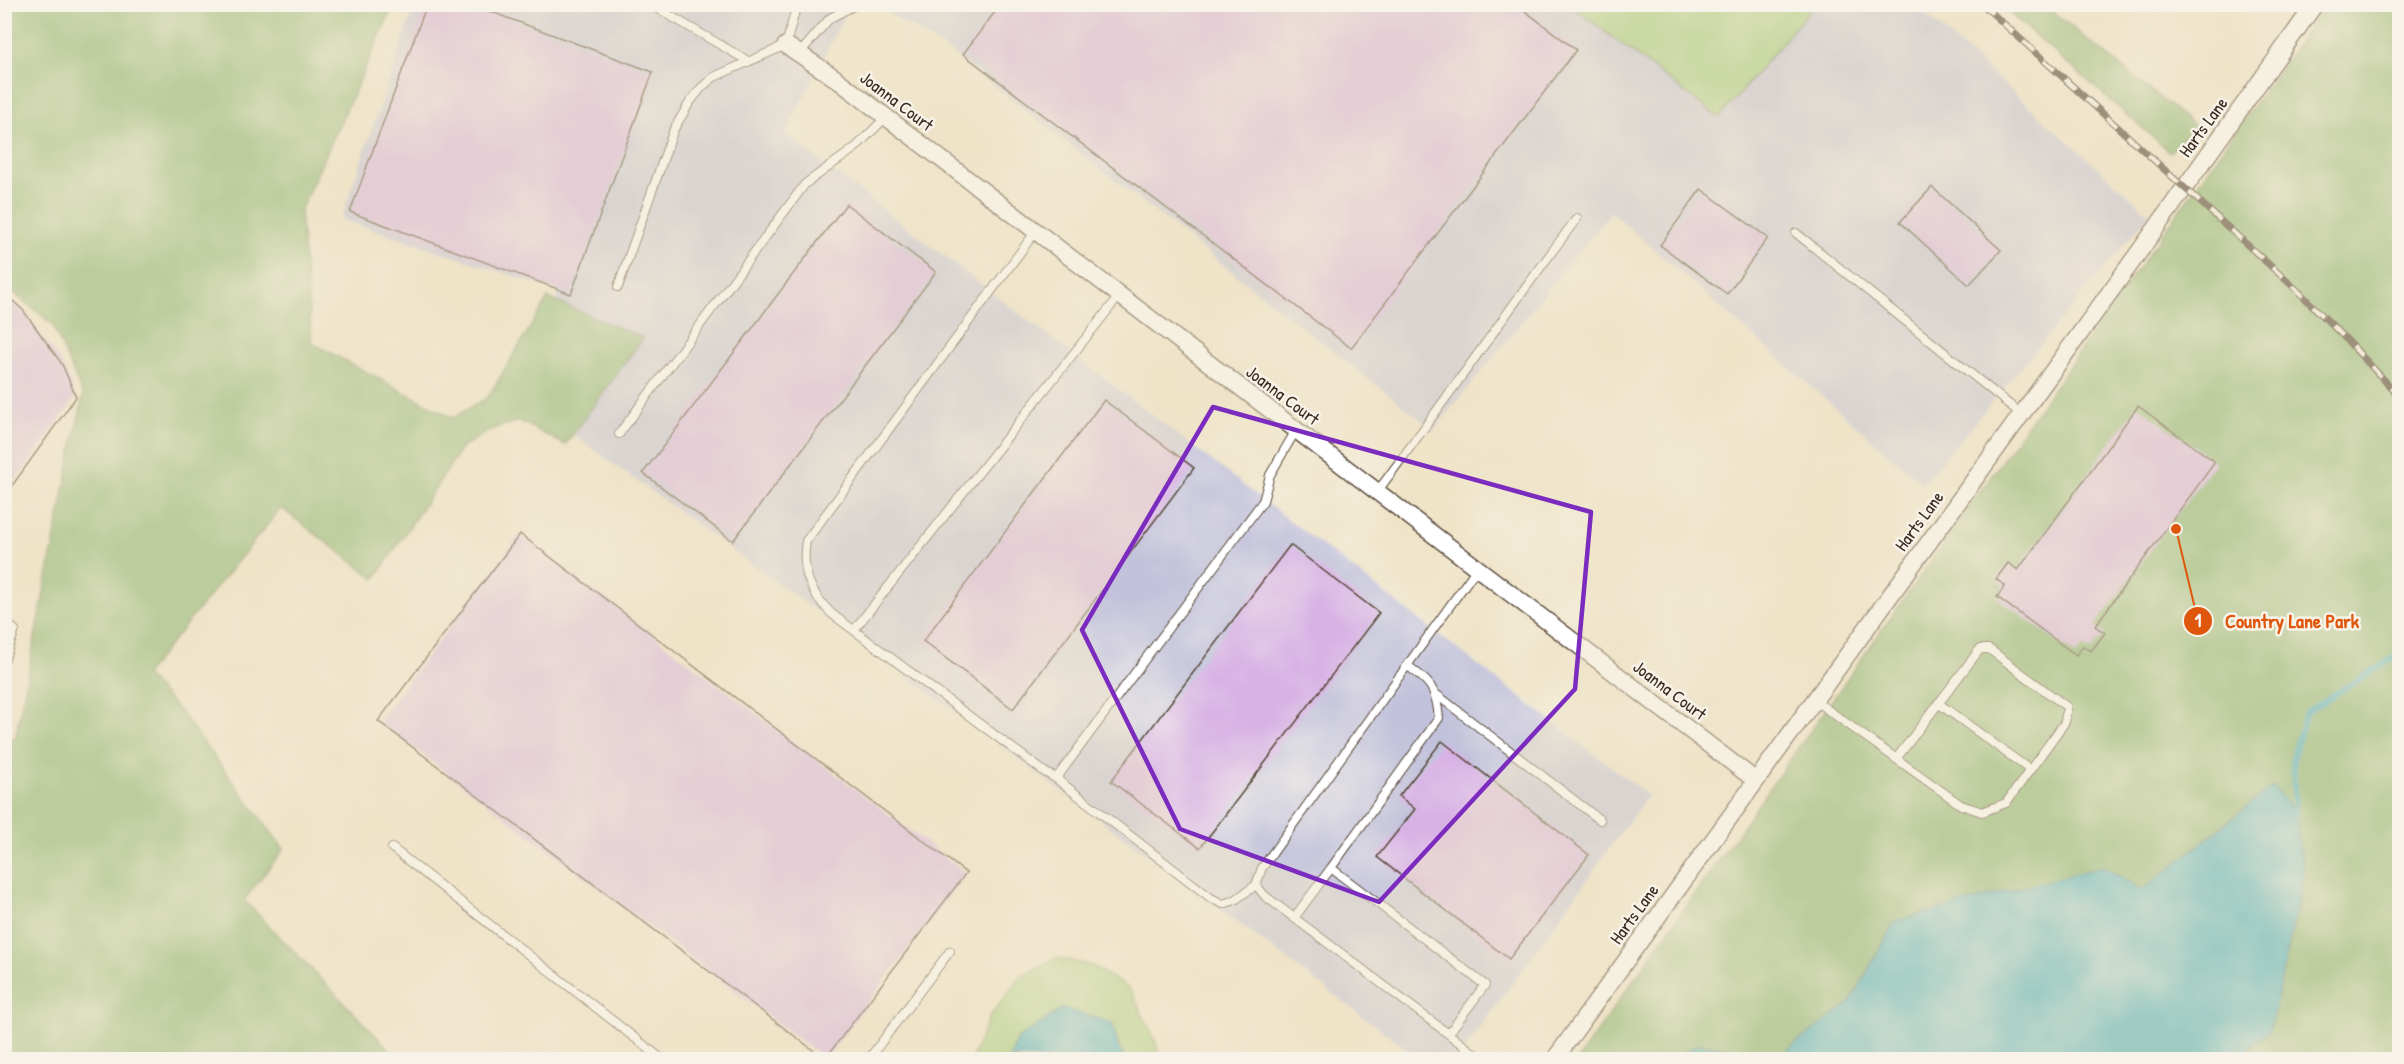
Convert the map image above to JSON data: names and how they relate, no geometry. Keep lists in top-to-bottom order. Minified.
{"streets":{"street":["Joanna Court","Harts Lane"]},"crossings":[["Joanna Court","Harts Lane"]],"places":["Country Lane Park"]}
